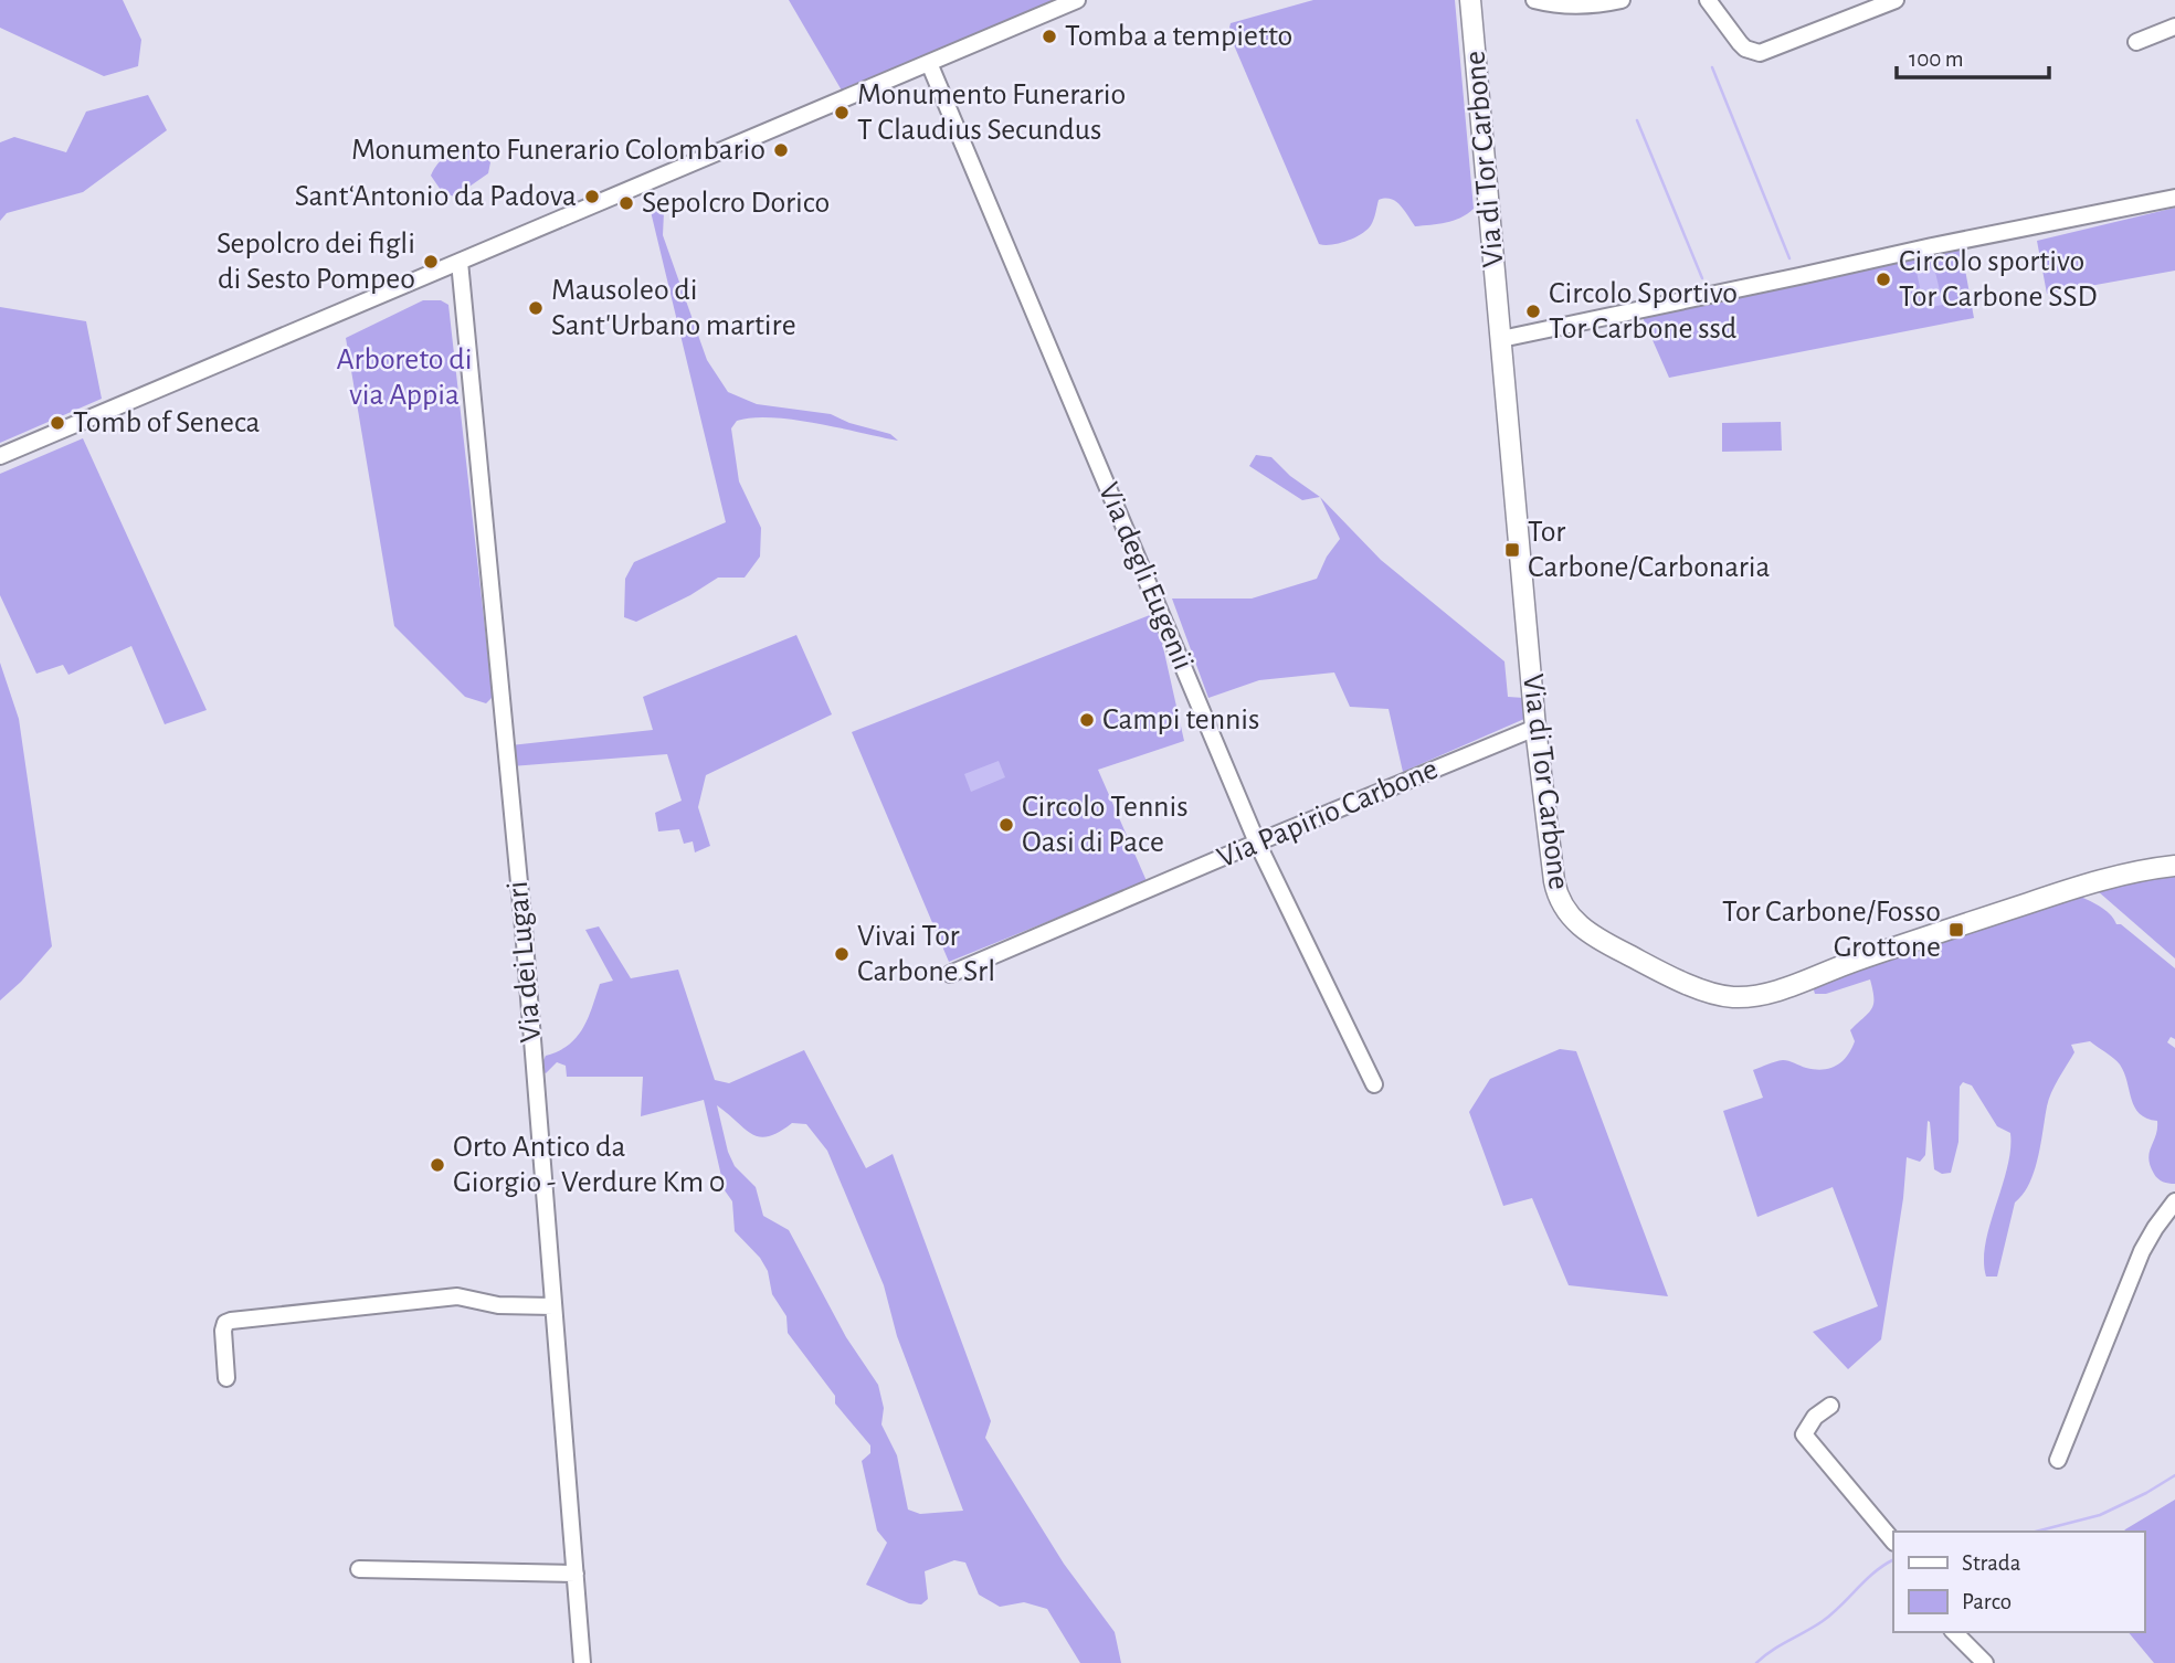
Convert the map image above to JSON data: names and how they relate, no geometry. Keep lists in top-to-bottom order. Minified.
{"streets":{"main road":["Via di Tor Carbone"],"street":["Via degli Eugenii","Via Papirio Carbone","Via dei Lugari"]},"crossings":[["Via di Tor Carbone","Via Papirio Carbone"],["Via degli Eugenii","Via Papirio Carbone"]],"parks":["Arboreto di via Appia"],"places":{"other":["Tomba a tempietto","Monumento Funerario T Claudius Secundus","Monumento Funerario Colombario","Sant‘Antonio da Padova","Sepolcro Dorico","Sepolcro dei figli di Sesto Pompeo","Circolo sportivo Tor Carbone SSD","Mausoleo di Sant'Urbano martire","Circolo Sportivo Tor Carbone ssd","Tomb of Seneca","Campi tennis","Circolo Tennis Oasi di Pace","Vivai Tor Carbone Srl","Orto Antico da Giorgio - Verdure Km 0"],"transit":["Tor Carbone/Carbonaria","Tor Carbone/Fosso Grottone"]},"legend":["Strada","Parco"],"scale_bar":"100 m"}
